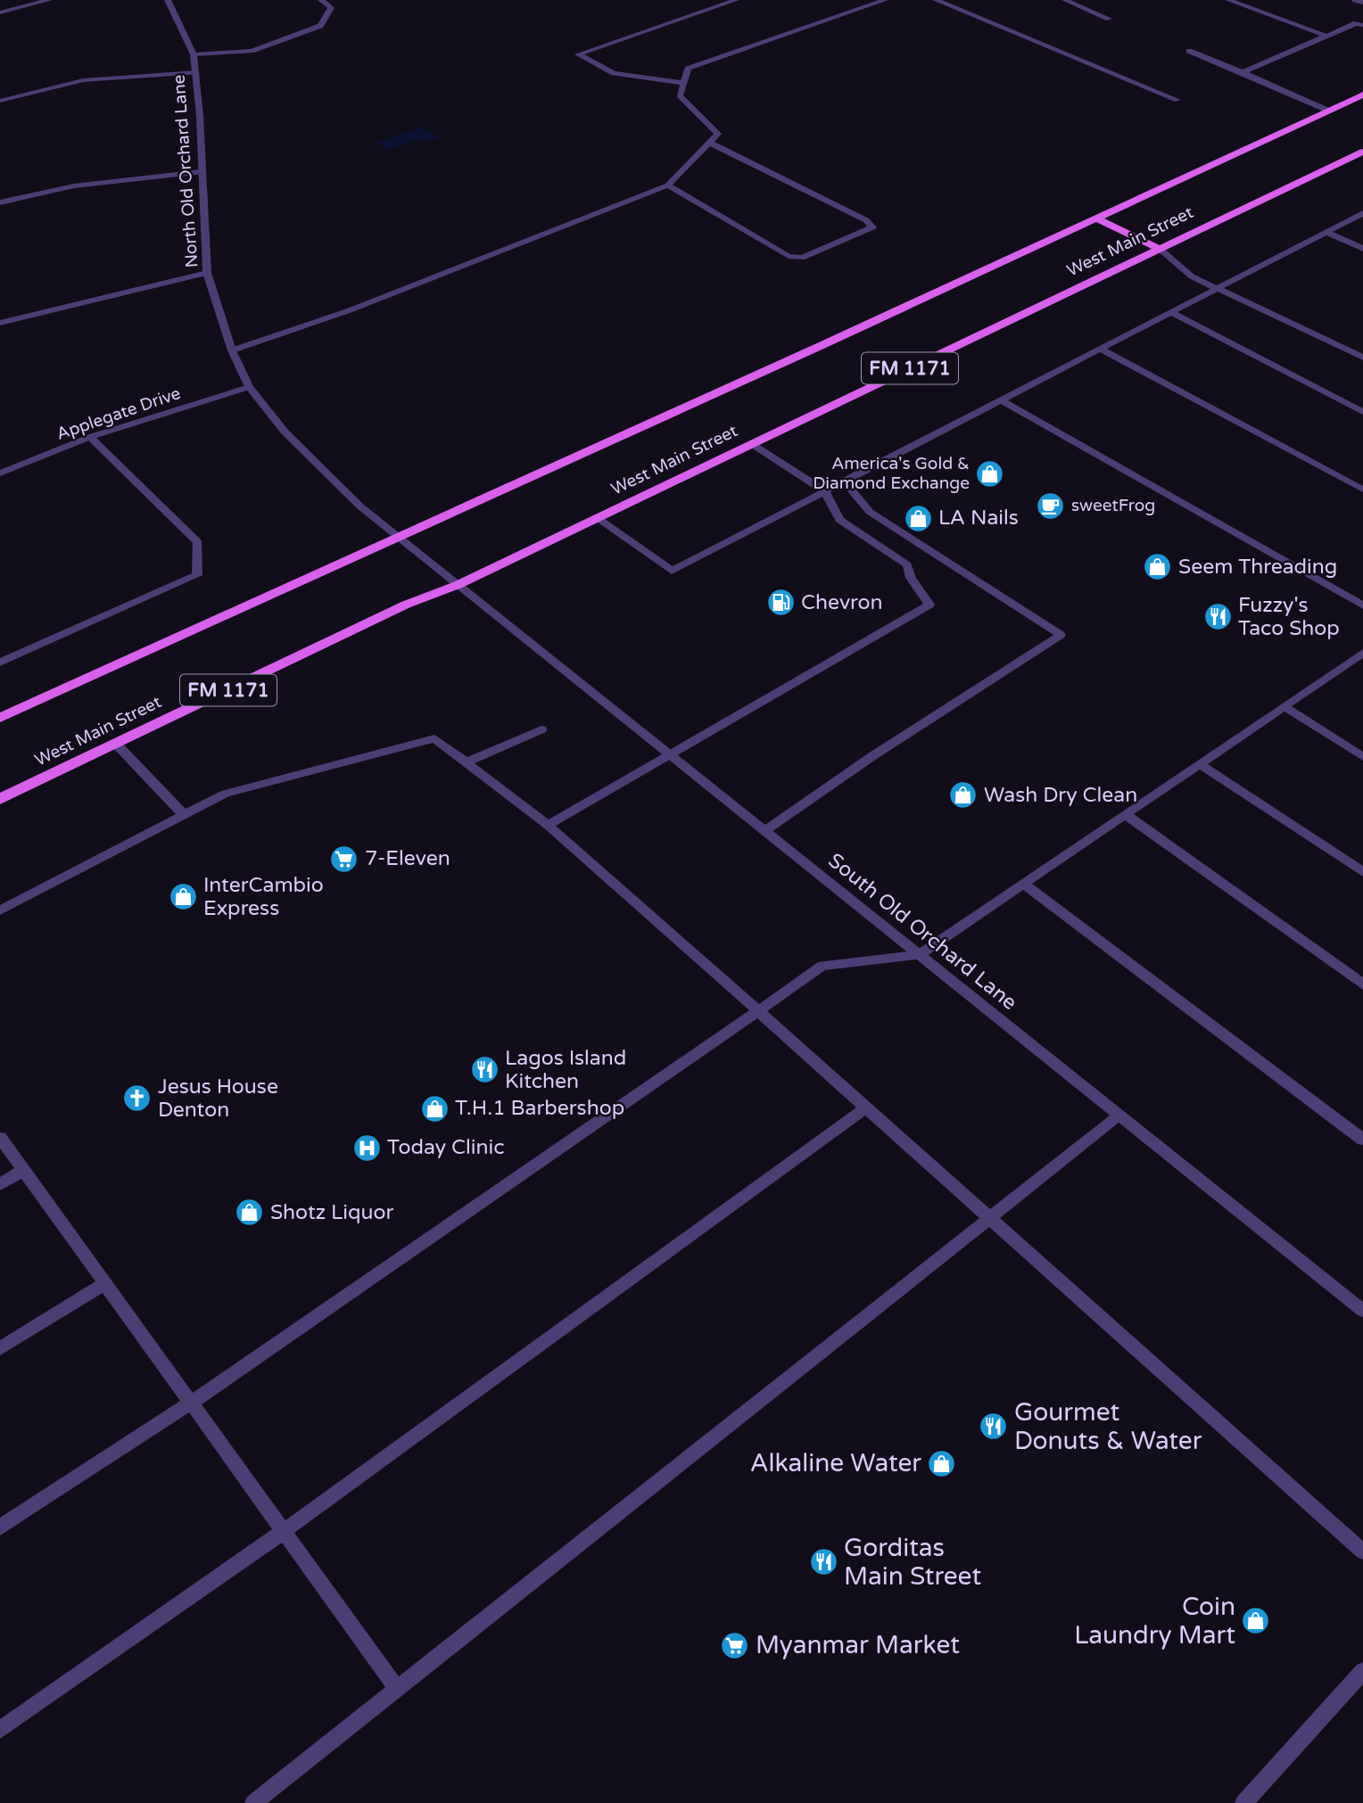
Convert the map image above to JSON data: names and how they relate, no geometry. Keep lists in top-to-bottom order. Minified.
{"streets":{"main road":["West Main Street","FM 1171"],"street":["North Old Orchard Lane","Applegate Drive","South Old Orchard Lane"]},"crossings":[["North Old Orchard Lane","West Main Street"],["North Old Orchard Lane","Applegate Drive"],["North Old Orchard Lane","South Old Orchard Lane"],["West Main Street","South Old Orchard Lane"]],"places":{"shop":["America's Gold & Diamond Exchange","LA Nails","Seem Threading","Wash Dry Clean","InterCambio Express","T.H.1 Barbershop","Shotz Liquor","Alkaline Water","Coin Laundry Mart"],"cafe":["sweetFrog"],"fuel station":["Chevron"],"restaurant":["Fuzzy's Taco Shop","Lagos Island Kitchen","Gourmet Donuts & Water","Gorditas Main Street"],"supermarket":["7-Eleven","Myanmar Market"],"church":["Jesus House Denton"],"hospital":["Today Clinic"]}}
